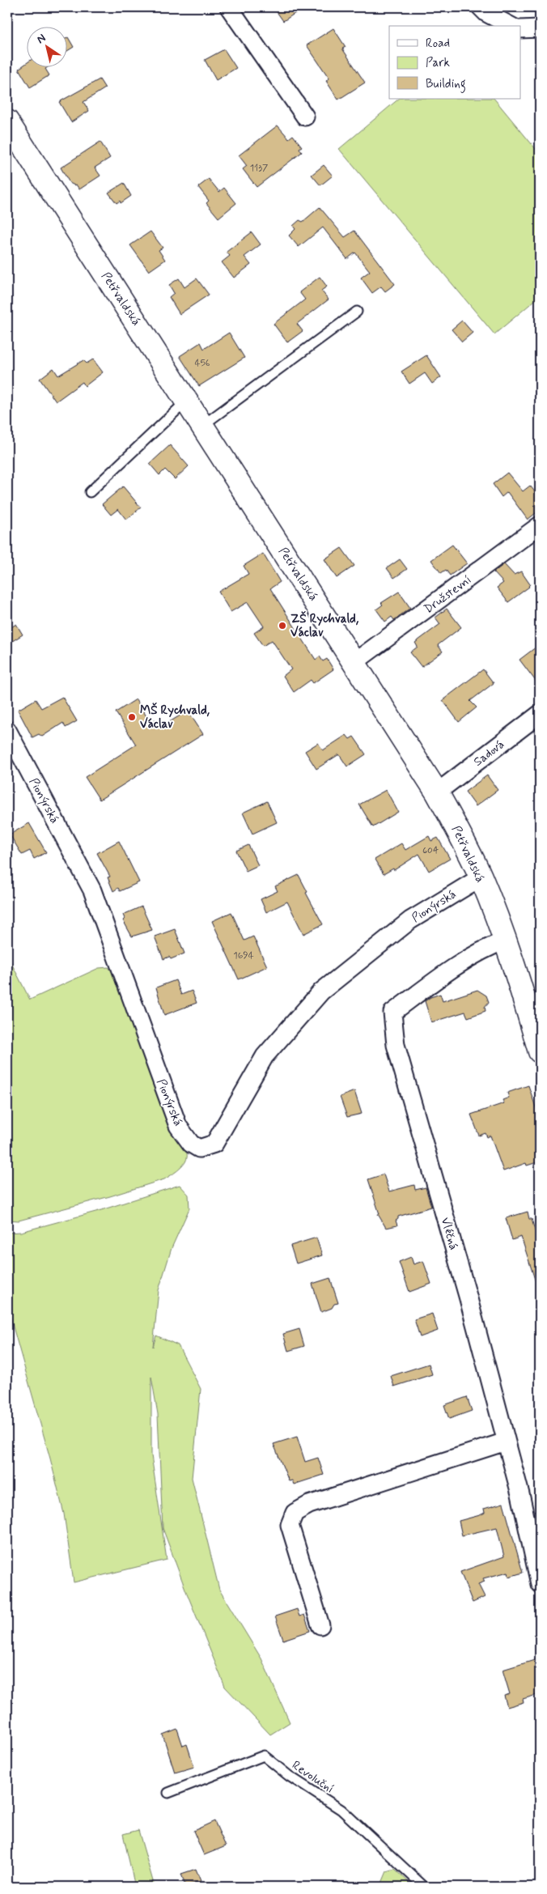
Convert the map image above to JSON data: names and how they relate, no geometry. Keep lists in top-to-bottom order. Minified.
{"streets":{"street":["Petřvaldská","Družstevní","Sadová","Pionýrská","Vléčná"],"lane":["Revoluční"]},"crossings":[["Petřvaldská","Družstevní"],["Petřvaldská","Sadová"],["Petřvaldská","Pionýrská"],["Petřvaldská","Vléčná"]],"places":["ZŠ Rychvald, Václav","MŠ Rychvald, Václav"],"house_numbers":["1137","456","604","1694"],"legend":["Road","Park","Building"],"north":"top left"}
